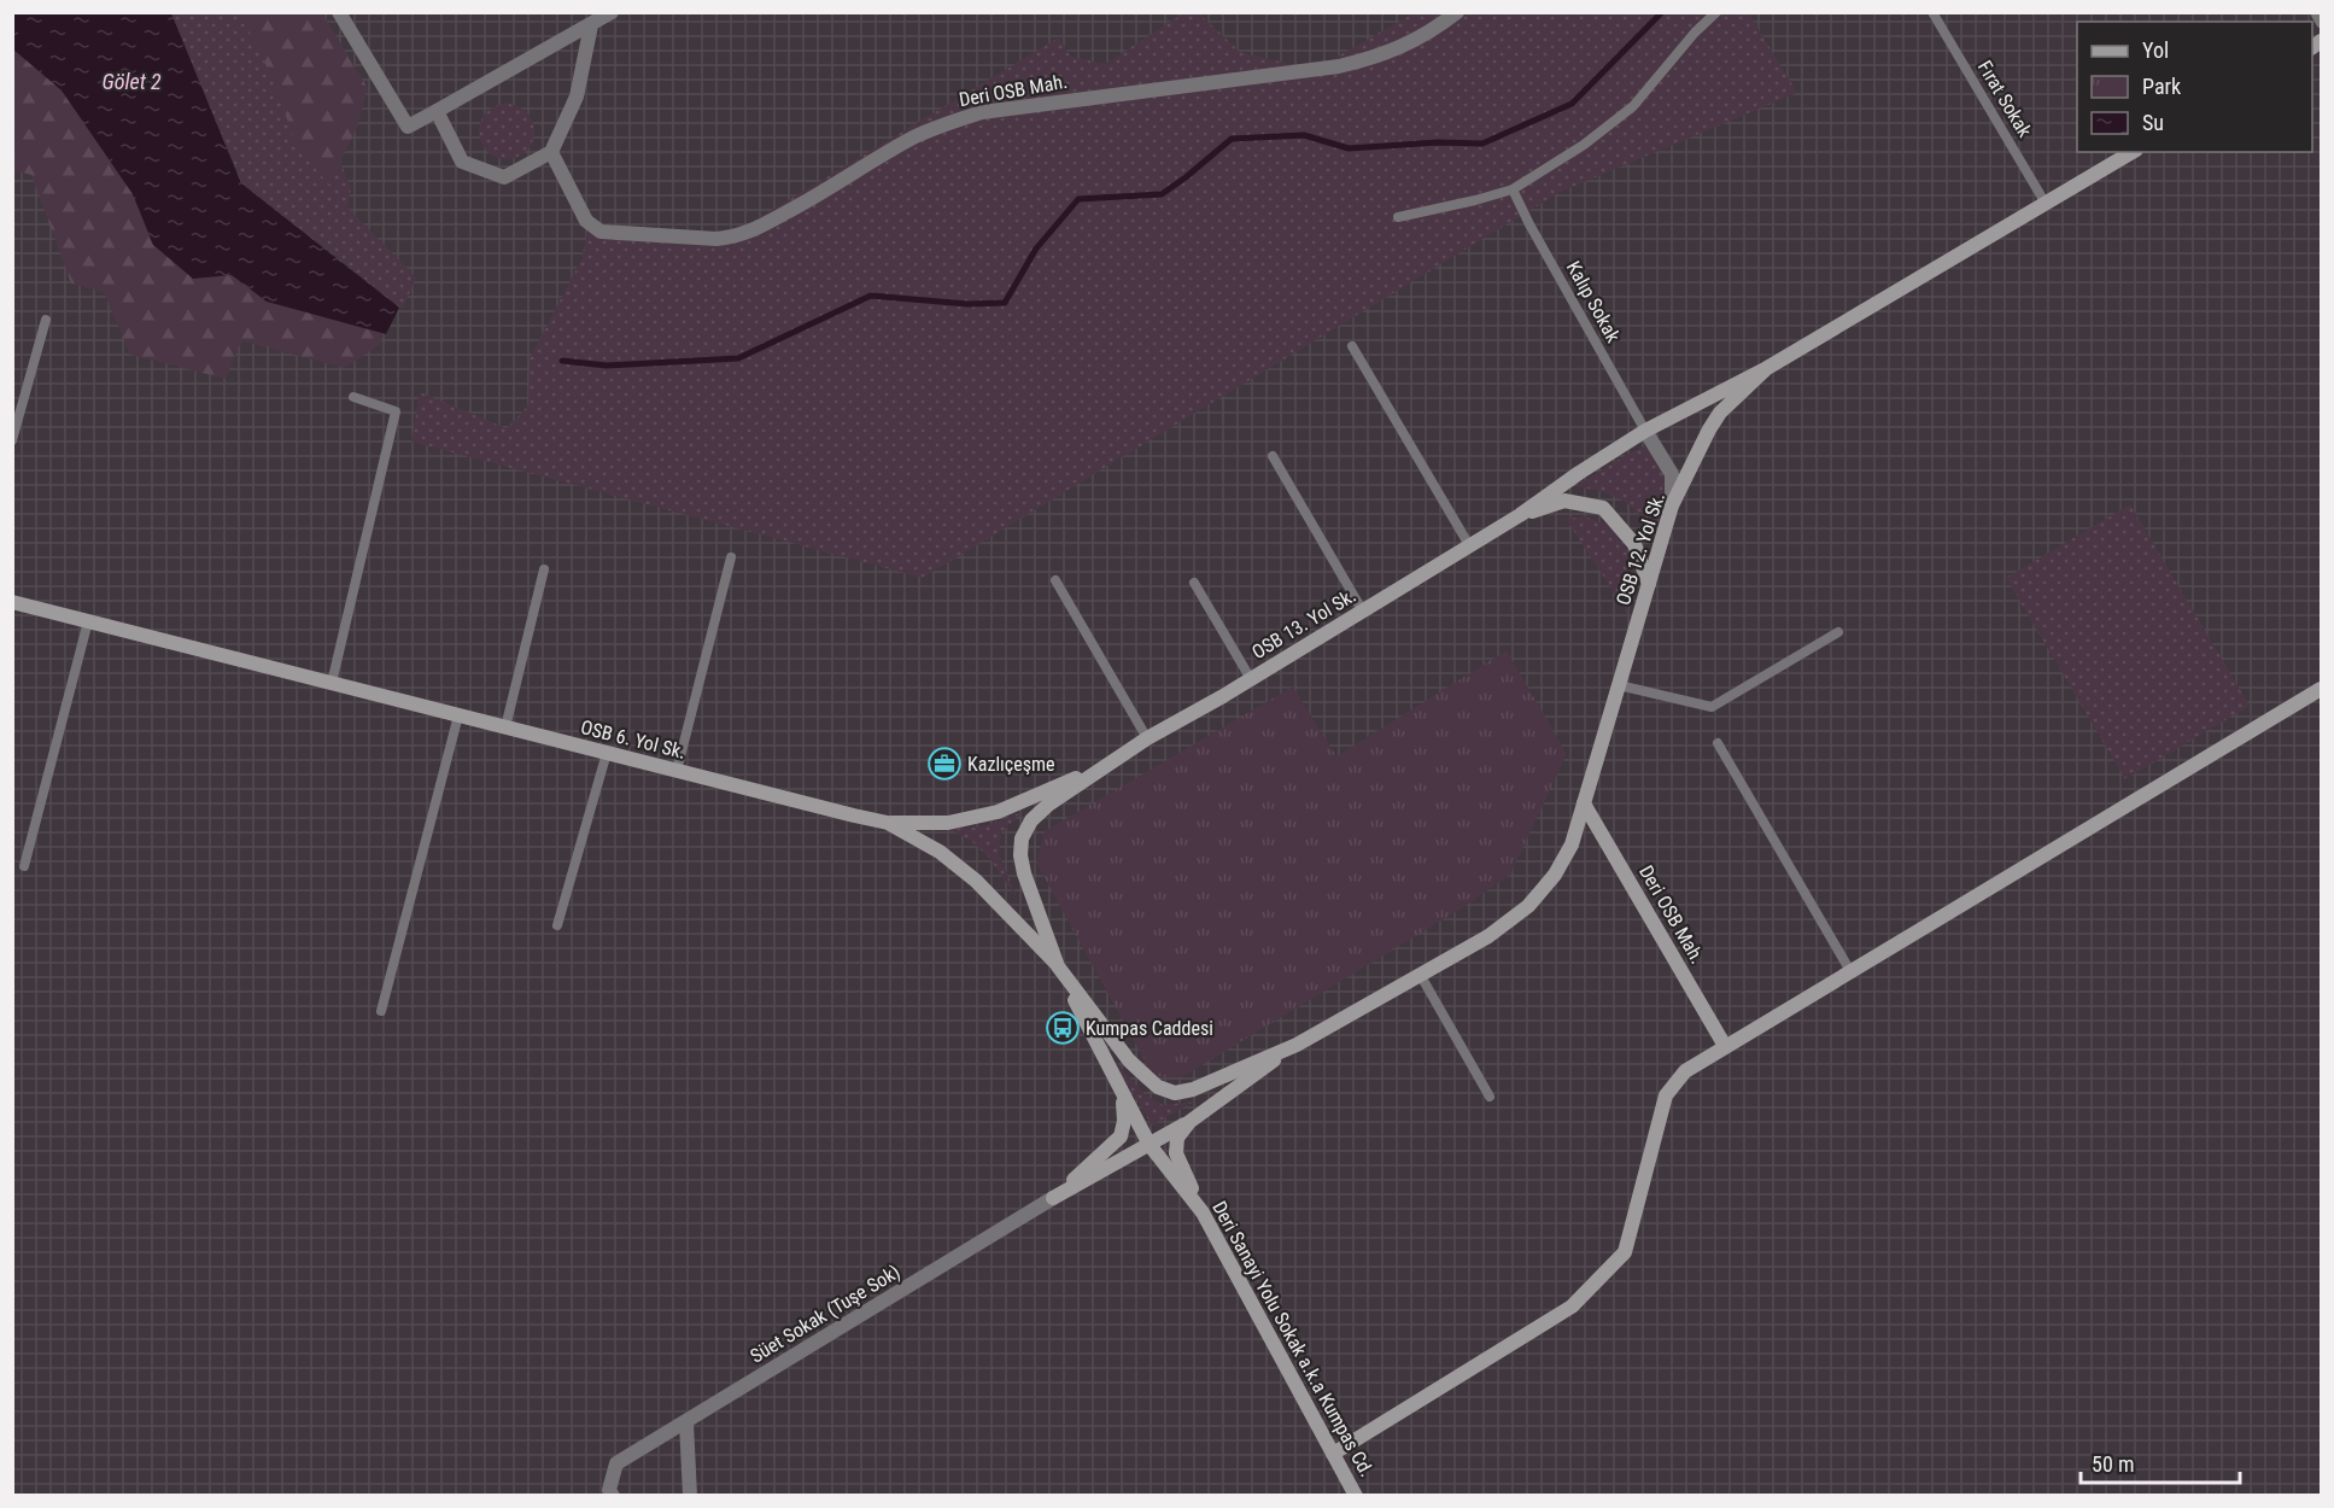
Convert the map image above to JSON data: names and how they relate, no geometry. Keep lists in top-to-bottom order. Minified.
{"streets":{"main road":["Deri OSB Mah.","OSB 12. Yol Sk.","OSB 13. Yol Sk.","OSB 6. Yol Sk.","Deri Sanayi Yolu Sokak a.k.a Kumpas Cd."],"street":["Süet Sokak (Tuşe Sok)"],"lane":["Fırat Sokak","Kalıp Sokak"]},"crossings":[["Deri OSB Mah.","OSB 12. Yol Sk."],["Fırat Sokak","OSB 12. Yol Sk."],["OSB 6. Yol Sk.","Deri Sanayi Yolu Sokak a.k.a Kumpas Cd."]],"water":["Gölet 2"],"places":{"office":["Kazlıçeşme"],"bus stop":["Kumpas Caddesi"]},"legend":["Yol","Park","Su"],"scale_bar":"50 m"}
